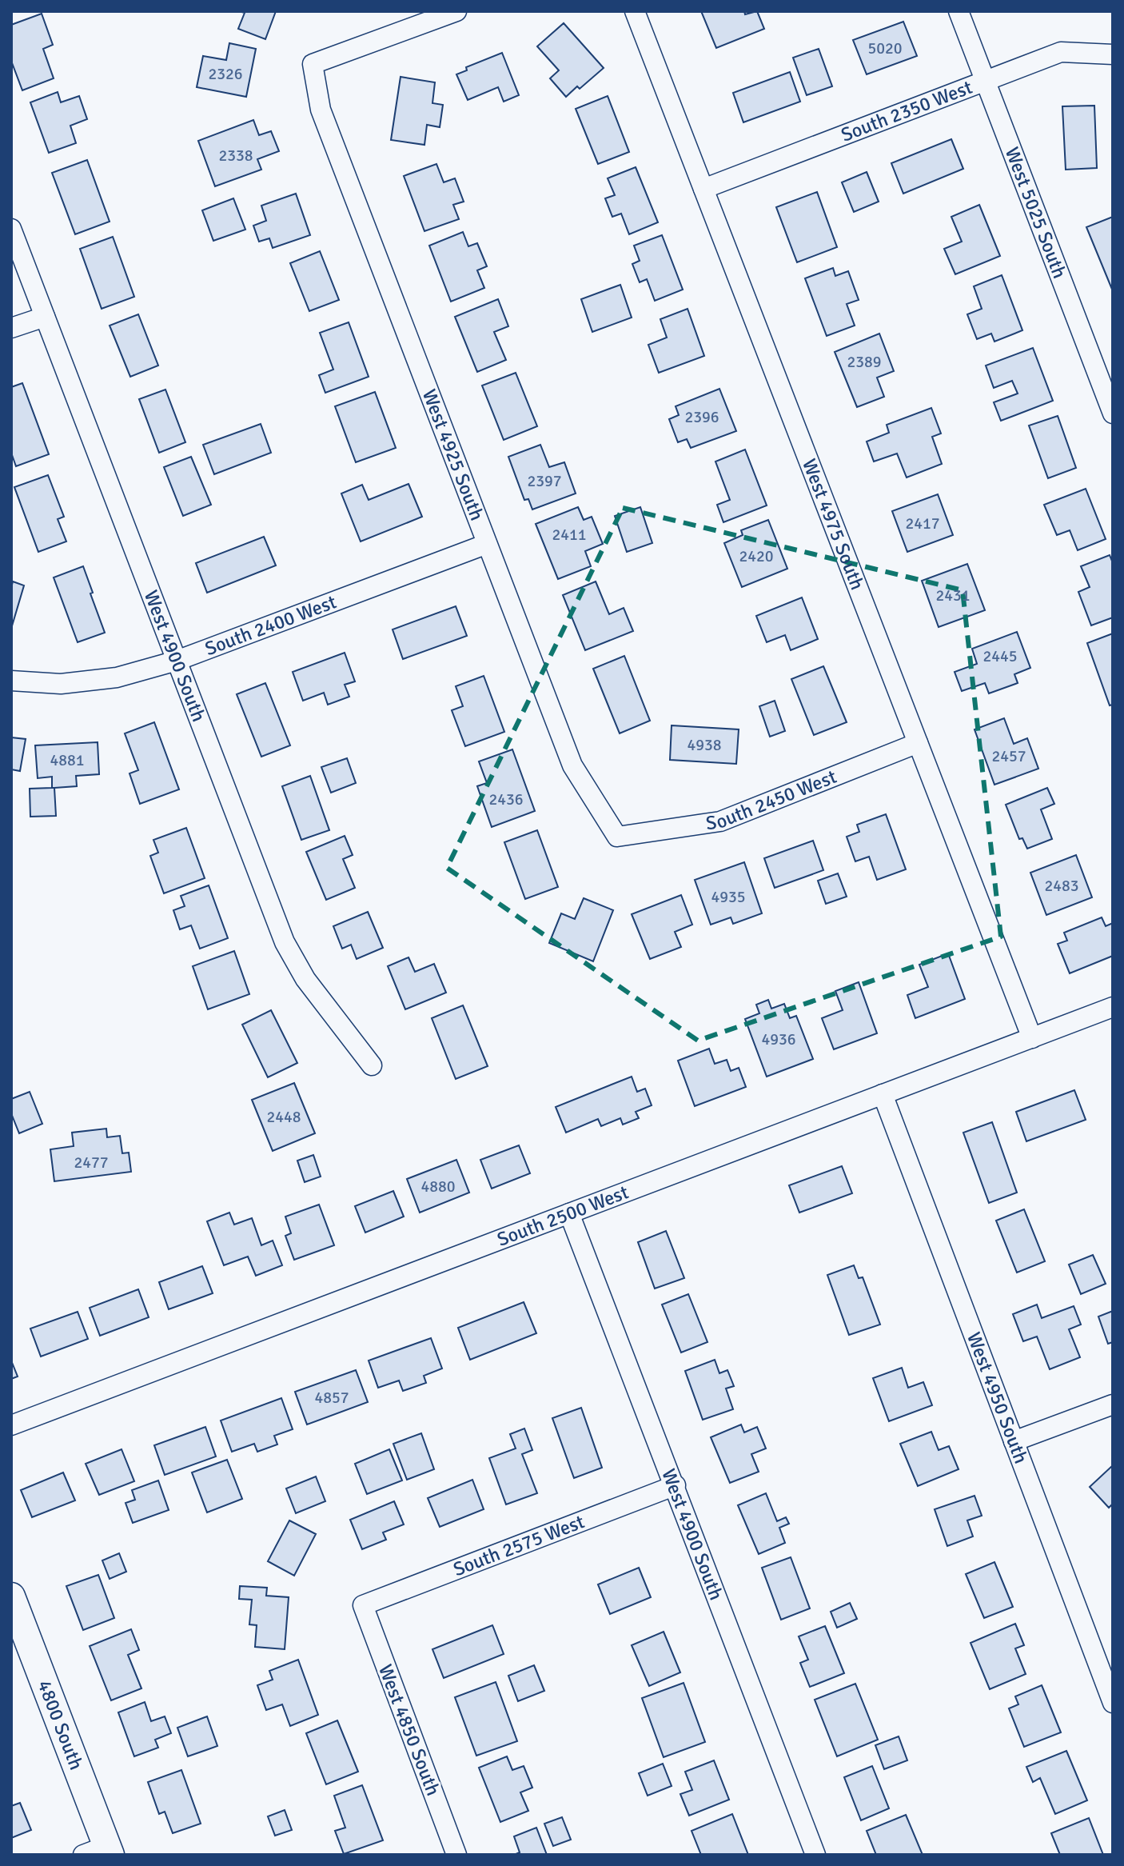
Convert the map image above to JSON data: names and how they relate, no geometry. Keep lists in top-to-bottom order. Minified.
{"streets":{"main road":["4800 South"],"street":["South 2350 West","West 5025 South","West 4925 South","West 4975 South","South 2400 West","West 4900 South","South 2450 West","South 2500 West","West 4950 South","South 2575 West","West 4850 South"]},"crossings":[["South 2350 West","West 5025 South"],["South 2350 West","West 4975 South"],["West 4925 South","South 2400 West"],["West 4925 South","South 2450 West"],["West 4975 South","South 2450 West"],["West 4975 South","South 2500 West"],["South 2400 West","West 4900 South"],["West 4900 South","South 2500 West"],["West 4900 South","South 2575 West"],["South 2500 West","West 4950 South"],["South 2575 West","West 4850 South"]],"house_numbers":["5020","2326","2338","2389","2396","2397","2417","2411","2420","2431","2445","4938","2457","4881","2436","2483","4935","4936","2448","2477","4880","4857"]}
